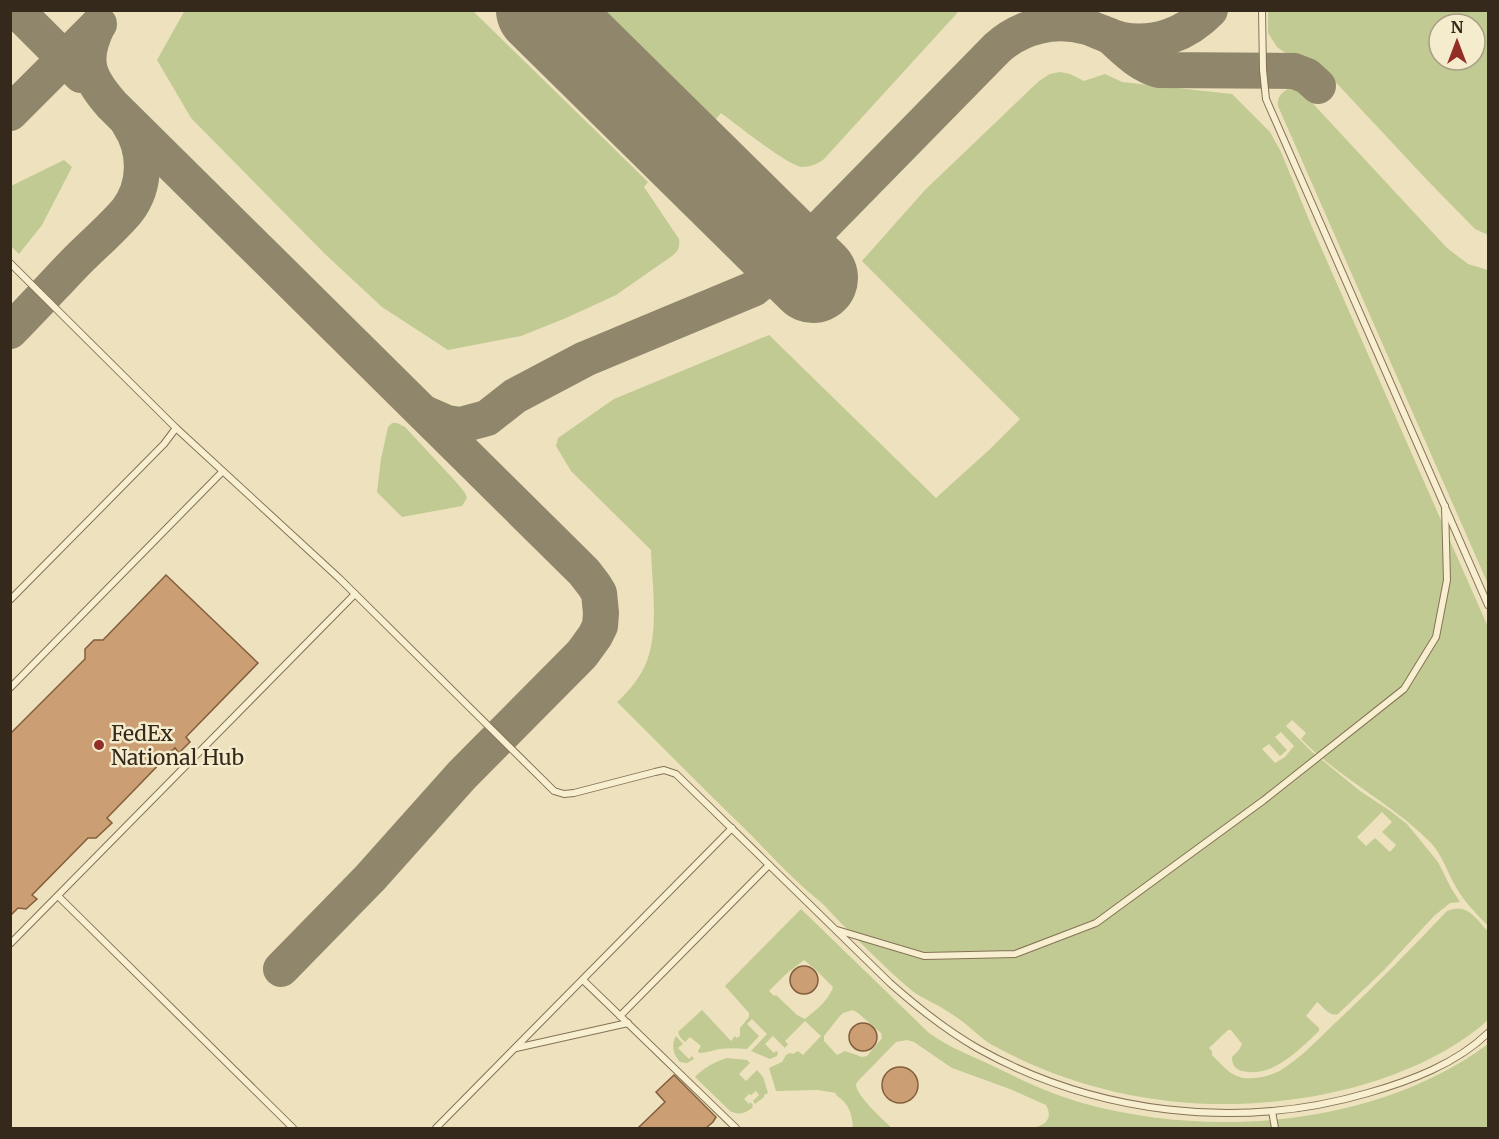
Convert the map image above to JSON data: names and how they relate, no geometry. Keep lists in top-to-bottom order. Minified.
{"places":["FedEx National Hub"],"north":"top"}
